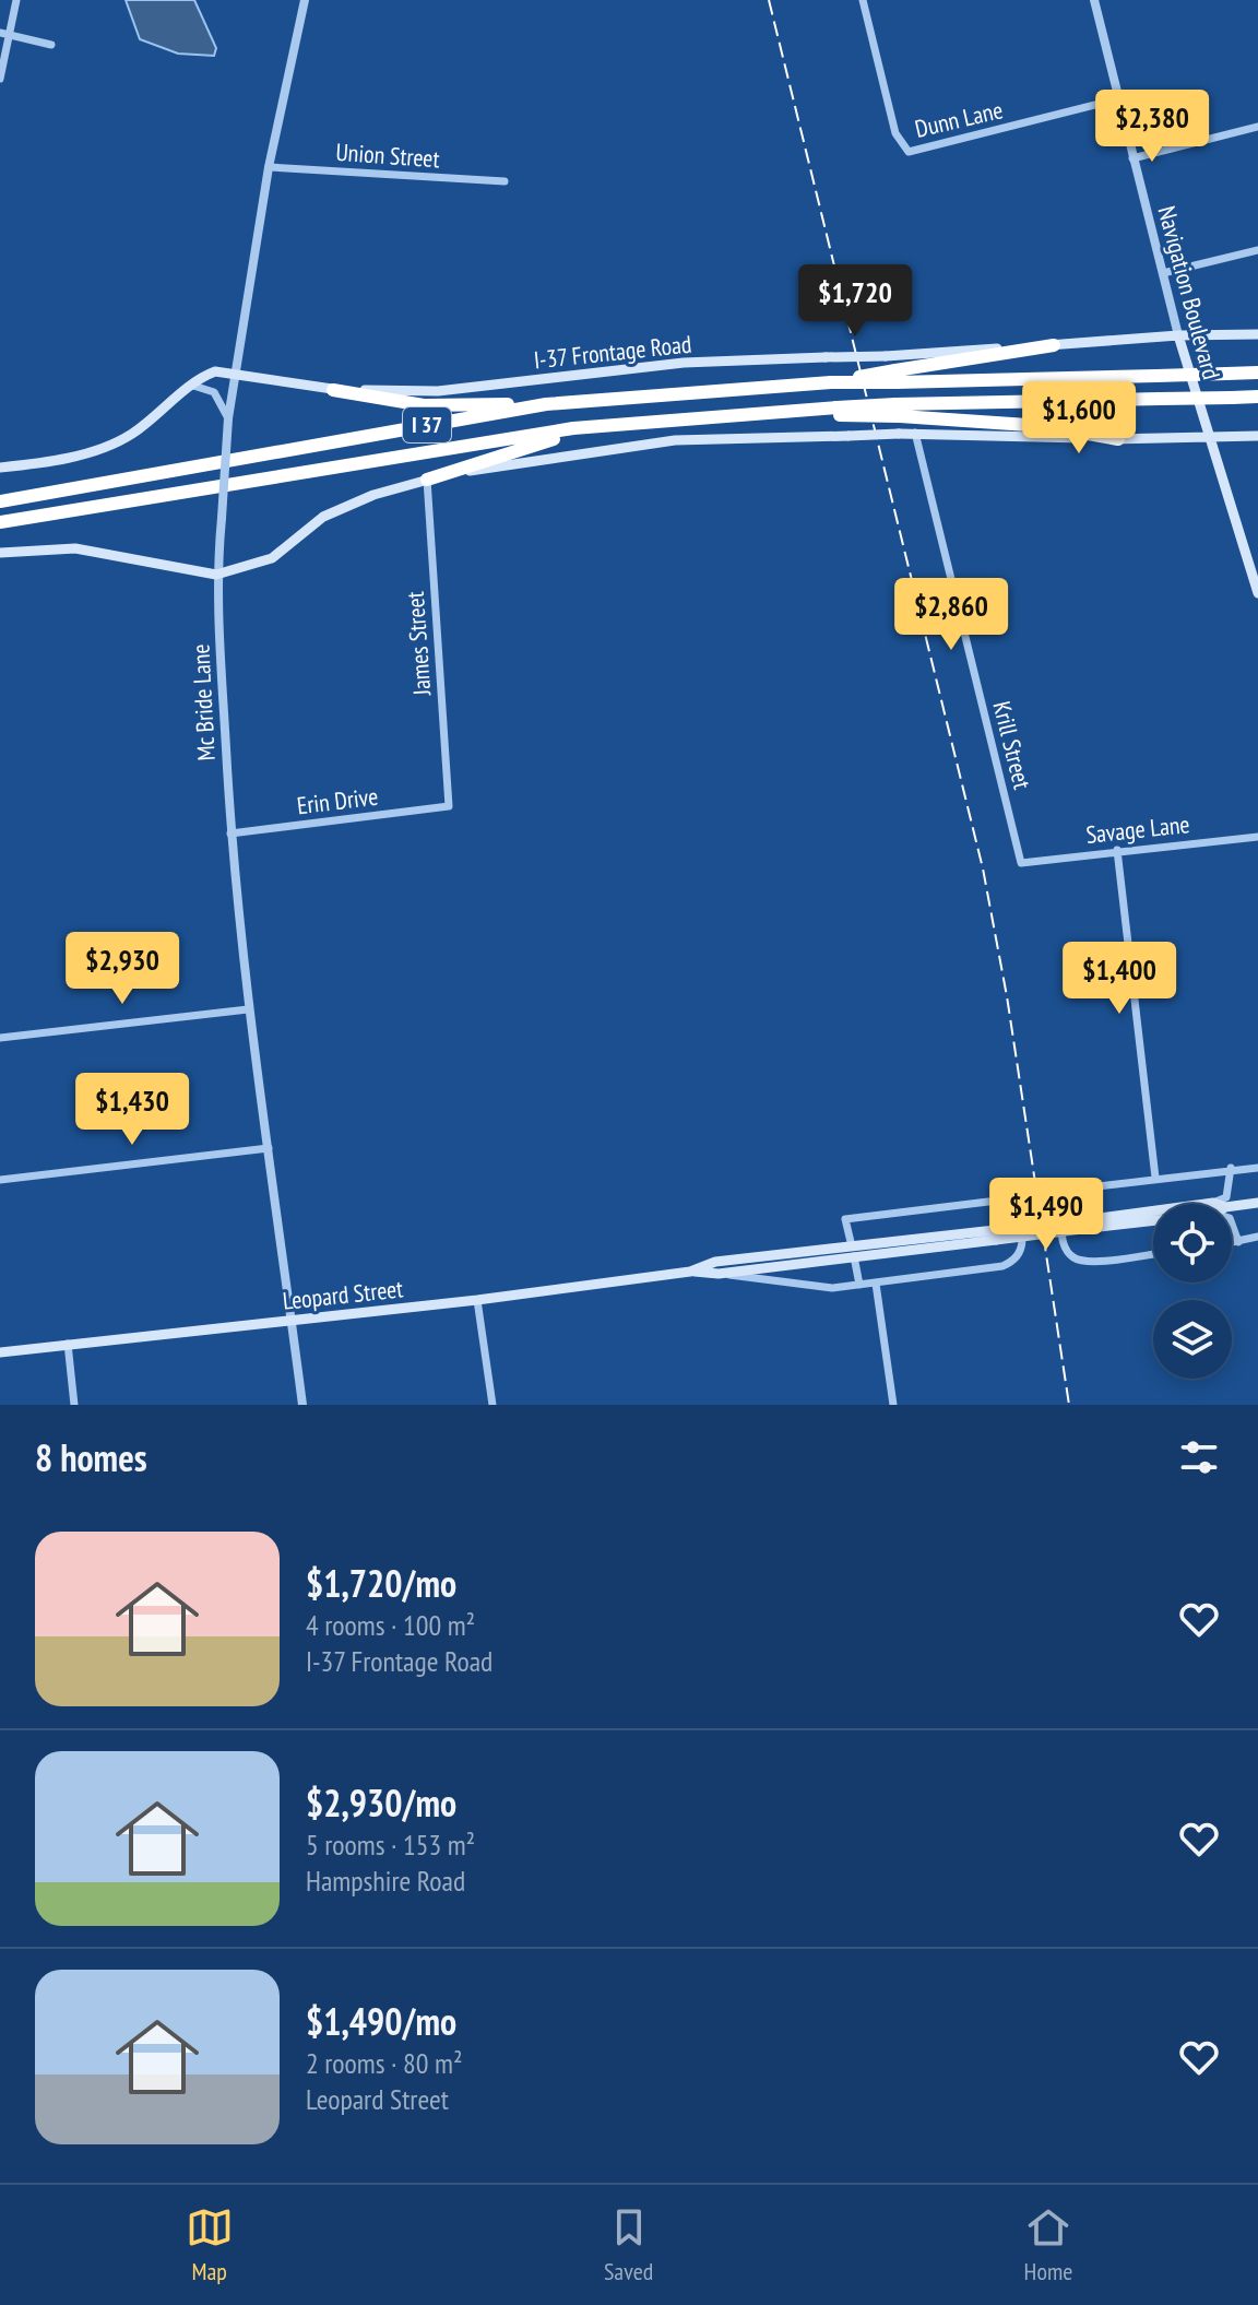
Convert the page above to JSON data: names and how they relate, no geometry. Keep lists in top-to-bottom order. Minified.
{"streets":{"highway":["I 37"],"main road":["Navigation Boulevard","I-37 Frontage Road","Leopard Street"],"street":["Dunn Lane","Union Street","James Street","Mc Bride Lane","Krill Street","Erin Drive","Savage Lane"]},"crossings":[["Dunn Lane","Navigation Boulevard"],["Union Street","Mc Bride Lane"],["Navigation Boulevard","I-37 Frontage Road"],["I-37 Frontage Road","Mc Bride Lane"],["James Street","Erin Drive"],["Mc Bride Lane","Erin Drive"],["Mc Bride Lane","Leopard Street"],["Krill Street","Savage Lane"]],"page":{"price":["$2,380","$1,720","$1,600","$2,860","$2,930","$1,400","$1,430","$1,490"],"heading":"8 homes","list":[{"name":"$1,720/mo","note":"4 rooms · 100 m² · I-37 Frontage Road"},{"name":"$2,930/mo","note":"5 rooms · 153 m² · Hampshire Road"},{"name":"$1,490/mo","note":"2 rooms · 80 m² · Leopard Street"}],"tabs":["Map","Saved","Home"]}}
